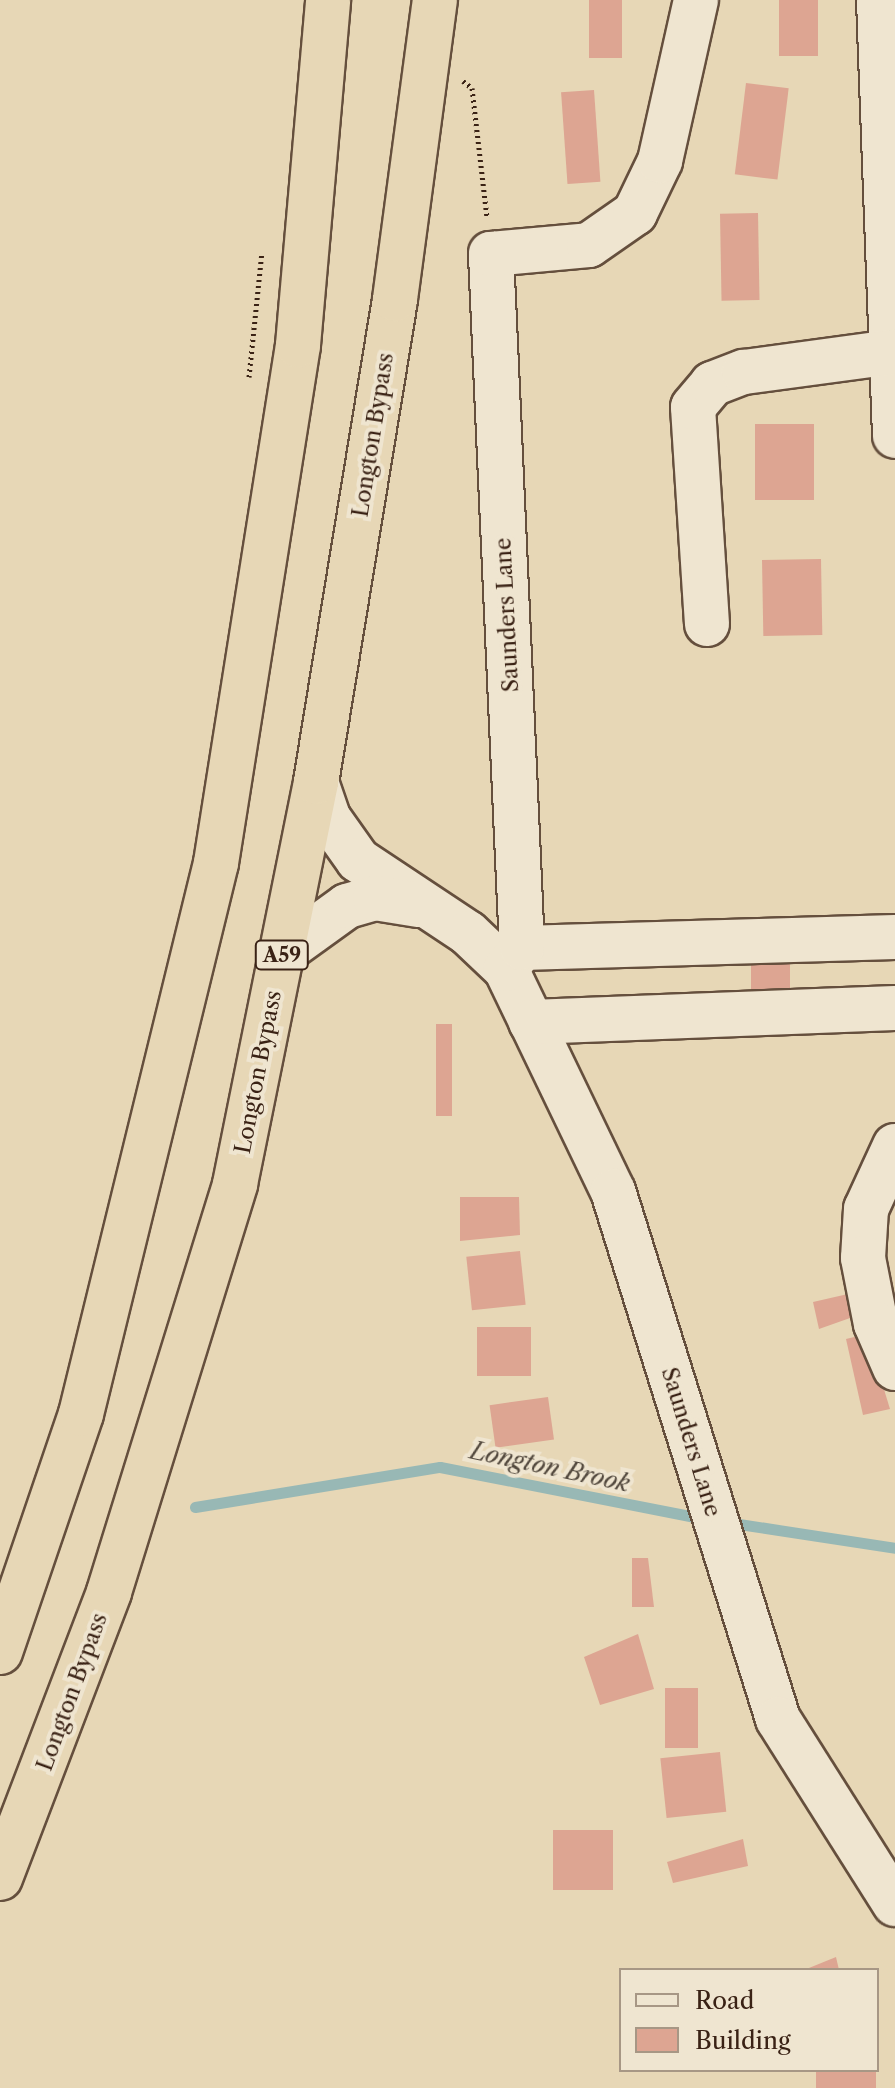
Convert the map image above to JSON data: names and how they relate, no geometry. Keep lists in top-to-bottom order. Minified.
{"streets":{"highway":["Longton Bypass","A59"],"street":["Saunders Lane"]},"crossings":[["Longton Bypass","Saunders Lane"]],"water":["Longton Brook"],"legend":["Road","Building"]}
